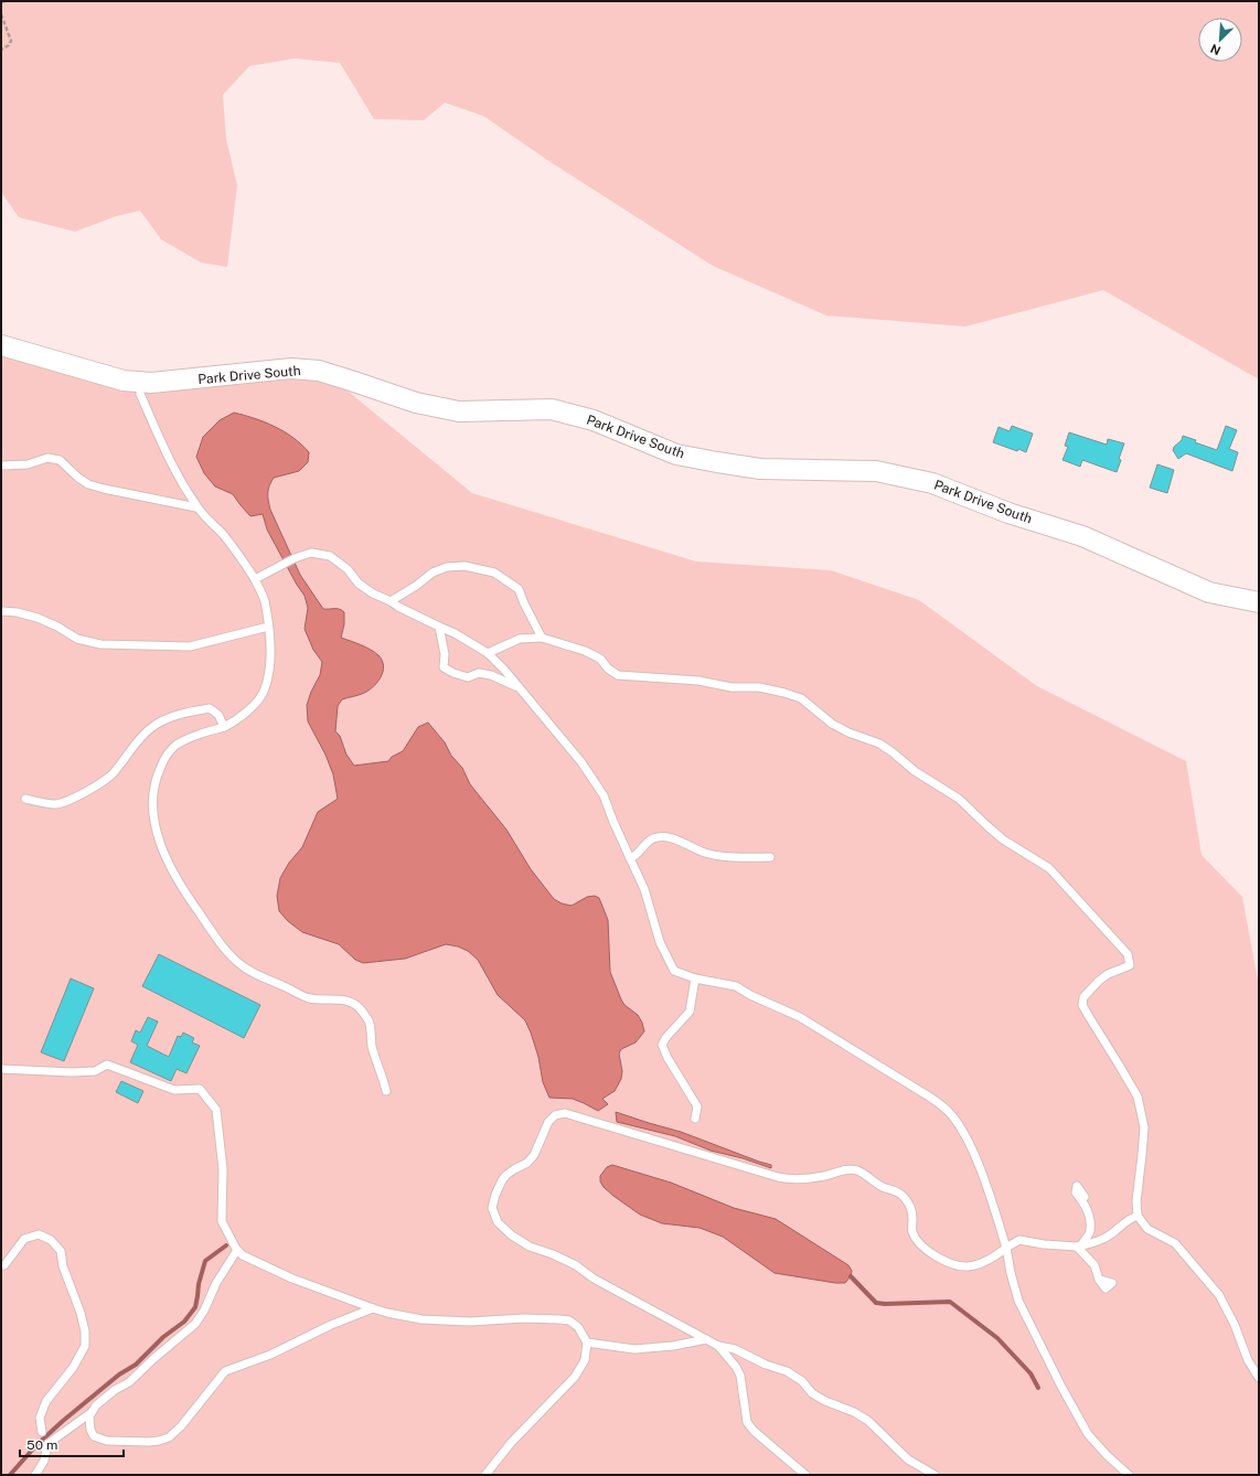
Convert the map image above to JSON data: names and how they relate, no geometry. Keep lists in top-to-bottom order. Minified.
{"streets":{"street":["Park Drive South"]},"scale_bar":"50 m","north":"bottom left"}
